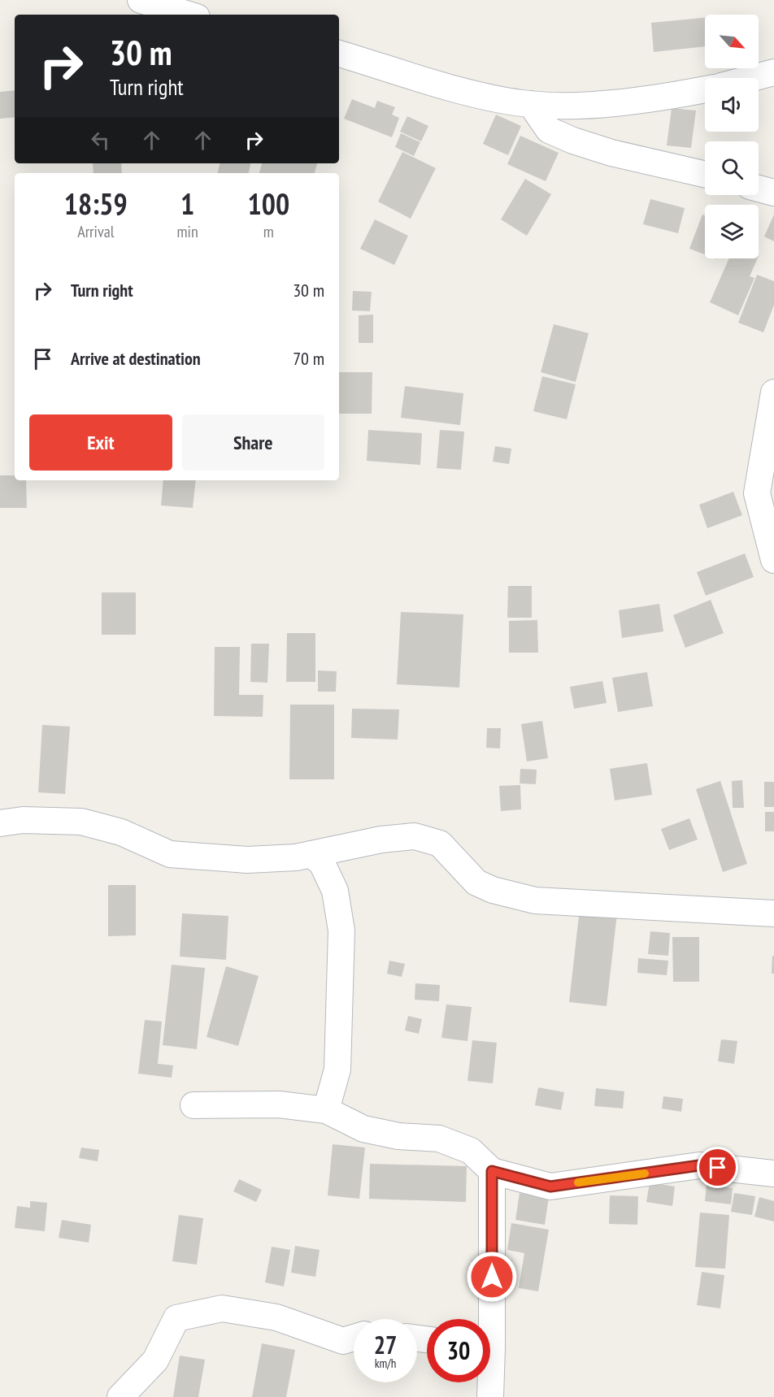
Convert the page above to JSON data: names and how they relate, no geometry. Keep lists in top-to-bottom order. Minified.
{"north":"bottom right","page":{"turn":["30 m","Turn right"],"eta":["18:59","Arrival","1","min","100","m"],"list":[{"name":"Turn right","value":"30 m"},{"name":"Arrive at destination","value":"70 m"}],"buttons":["Exit","Share"],"speed":"27 km/h","limit":"30"}}
